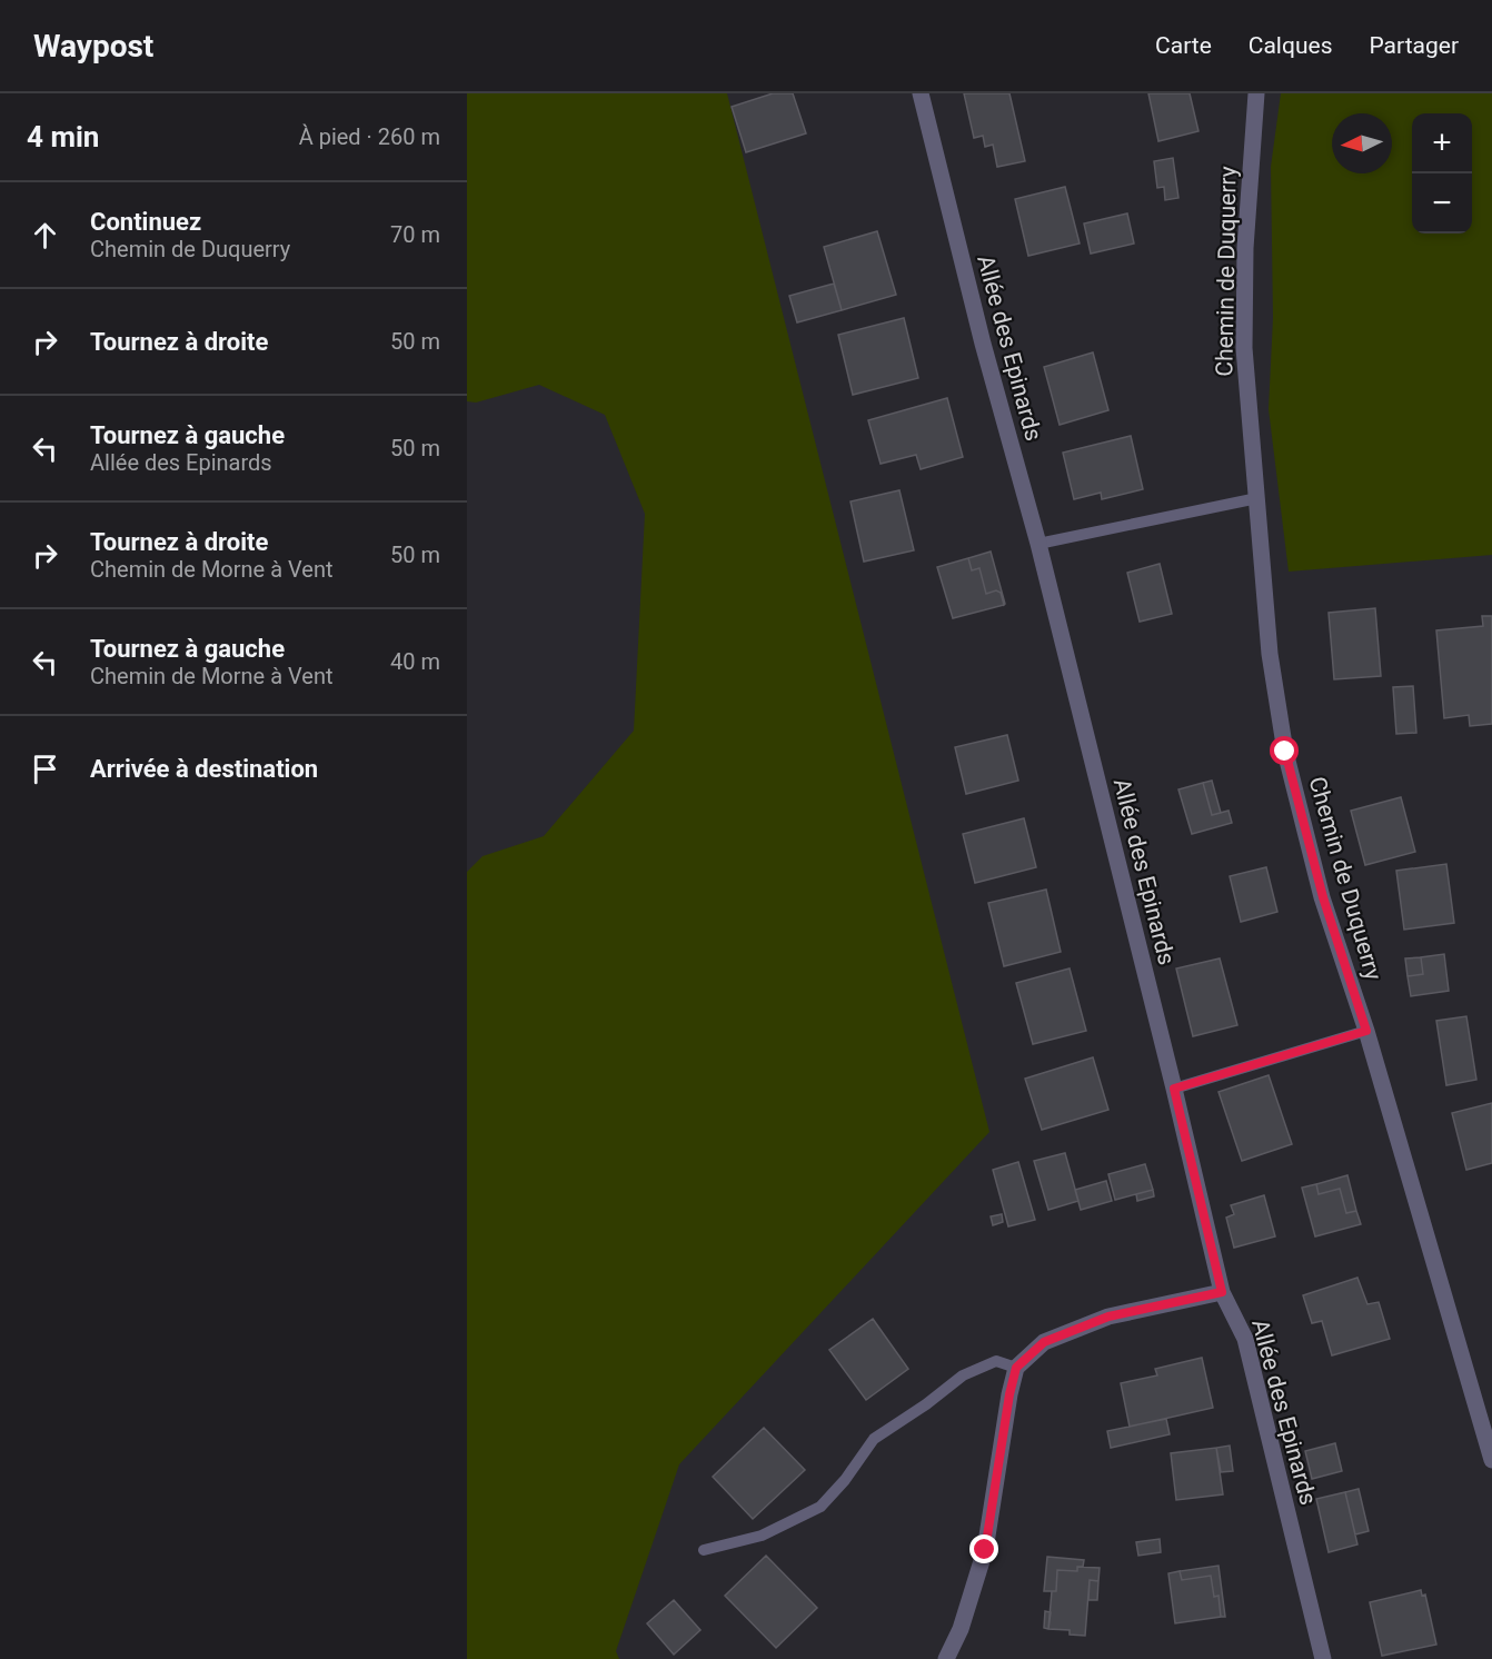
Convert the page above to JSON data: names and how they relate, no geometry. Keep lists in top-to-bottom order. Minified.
{"streets":{"street":["Chemin de Duquerry","Allée des Epinards"]},"north":"left","page":{"header":"Waypost","nav":["Carte","Calques","Partager"],"heading":["4 min","À pied · 260 m"],"map_buttons":["+","−"],"list":[["Continuez","Chemin de Duquerry","70 m"],["Tournez à droite","50 m"],["Tournez à gauche","Allée des Epinards","50 m"],["Tournez à droite","Chemin de Morne à Vent","50 m"],["Tournez à gauche","Chemin de Morne à Vent","40 m"],"Arrivée à destination"]}}
